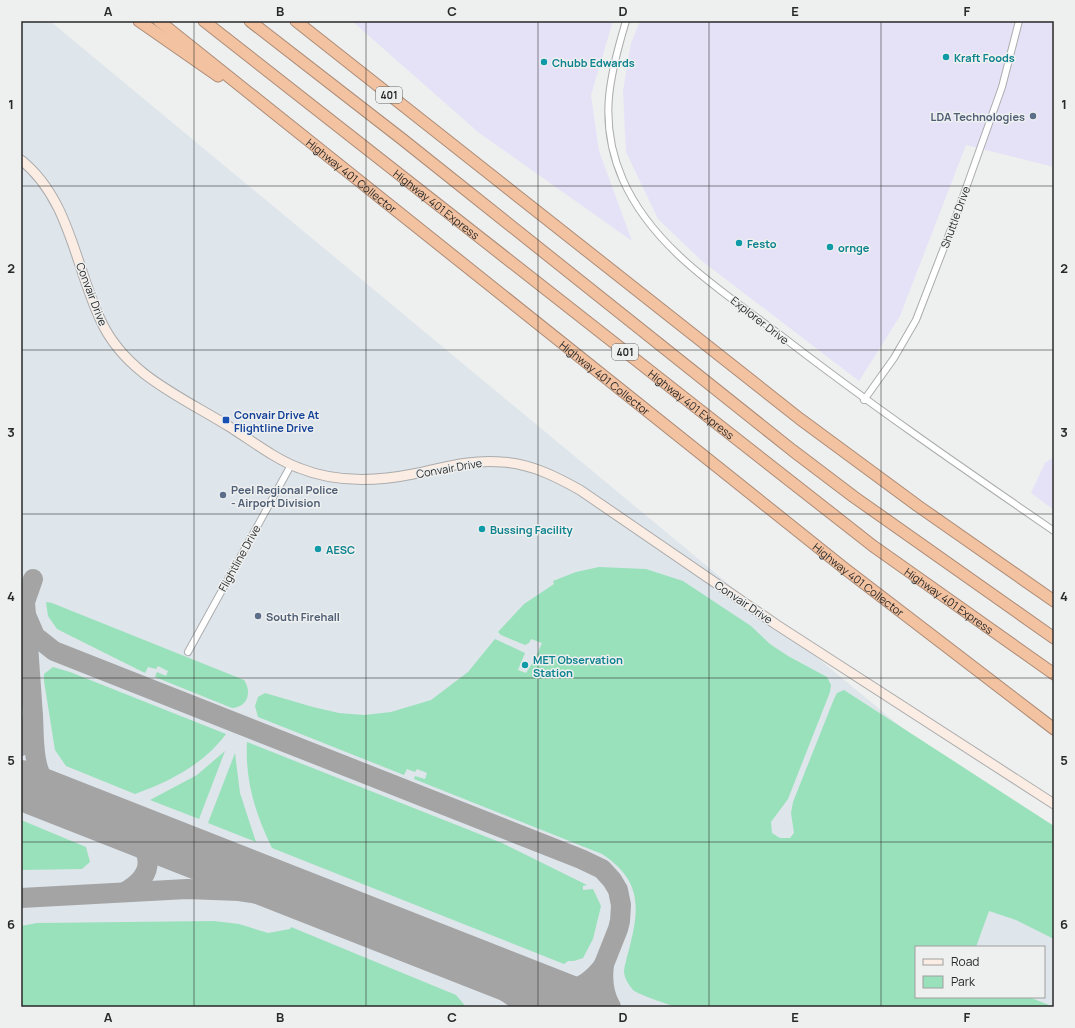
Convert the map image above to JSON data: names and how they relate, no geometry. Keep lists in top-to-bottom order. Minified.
{"streets":{"highway":["401","Highway 401 Collector","Highway 401 Express"],"street":["Shuttle Drive","Convair Drive","Explorer Drive","Flightline Drive"]},"crossings":[["Shuttle Drive","Explorer Drive"],["Convair Drive","Flightline Drive"]],"places":{"other":["Kraft Foods","Chubb Edwards","LDA Technologies","Festo","ornge","Peel Regional Police - Airport Division","Bussing Facility","AESC","South Firehall","MET Observation Station"],"transit":["Convair Drive At Flightline Drive"]},"legend":["Road","Park"],"grid":{"columns":["A","B","C","D","E","F"],"rows":["1","2","3","4","5","6"]}}
